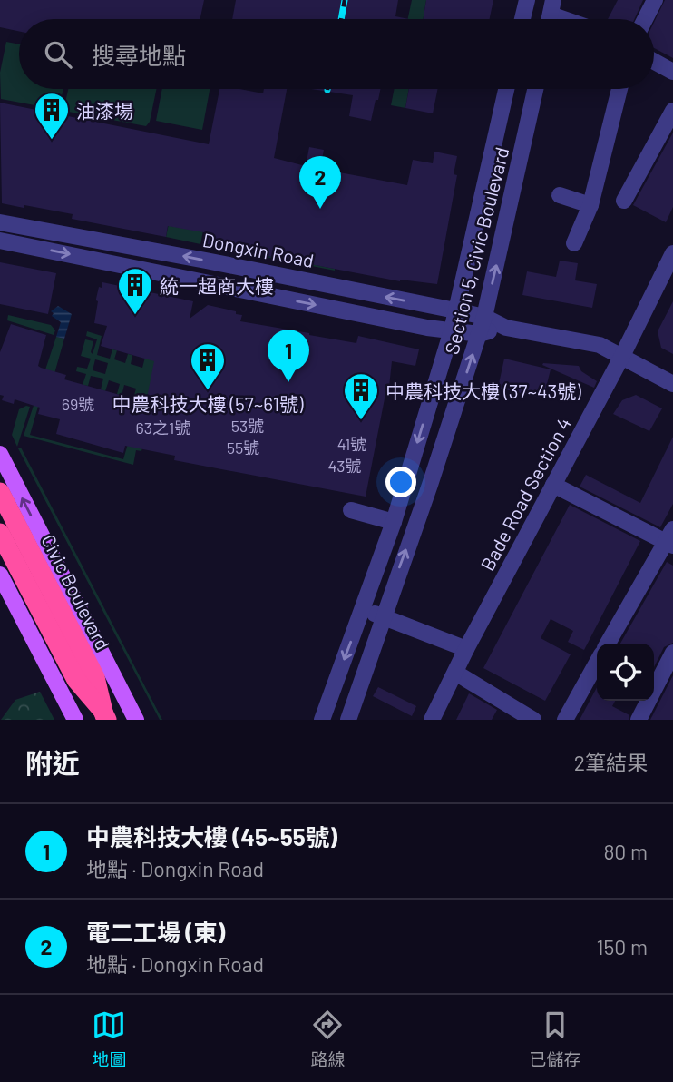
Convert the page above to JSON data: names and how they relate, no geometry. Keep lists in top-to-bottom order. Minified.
{"streets":{"highway":["Civic Boulevard"],"street":["Dongxin Road","Section 5, Civic Boulevard","Bade Road Section 4"]},"crossings":[["Dongxin Road","Section 5, Civic Boulevard"],["Dongxin Road","Bade Road Section 4"]],"places":{"building":["油漆場","統一超商大樓","中農科技大樓 (57~61號)","中農科技大樓 (37~43號)"]},"house_numbers":["69號","53號","63之1號","41號","55號","43號"],"page":{"search":"搜尋地點","pins":["2","1"],"heading":["附近","2筆結果"],"list":[{"mark":"1","name":"中農科技大樓 (45~55號)","note":"地點 · Dongxin Road","value":"80 m"},{"mark":"2","name":"電二工場 (東)","note":"地點 · Dongxin Road","value":"150 m"}],"nav":["地圖","路線","已儲存"]}}
